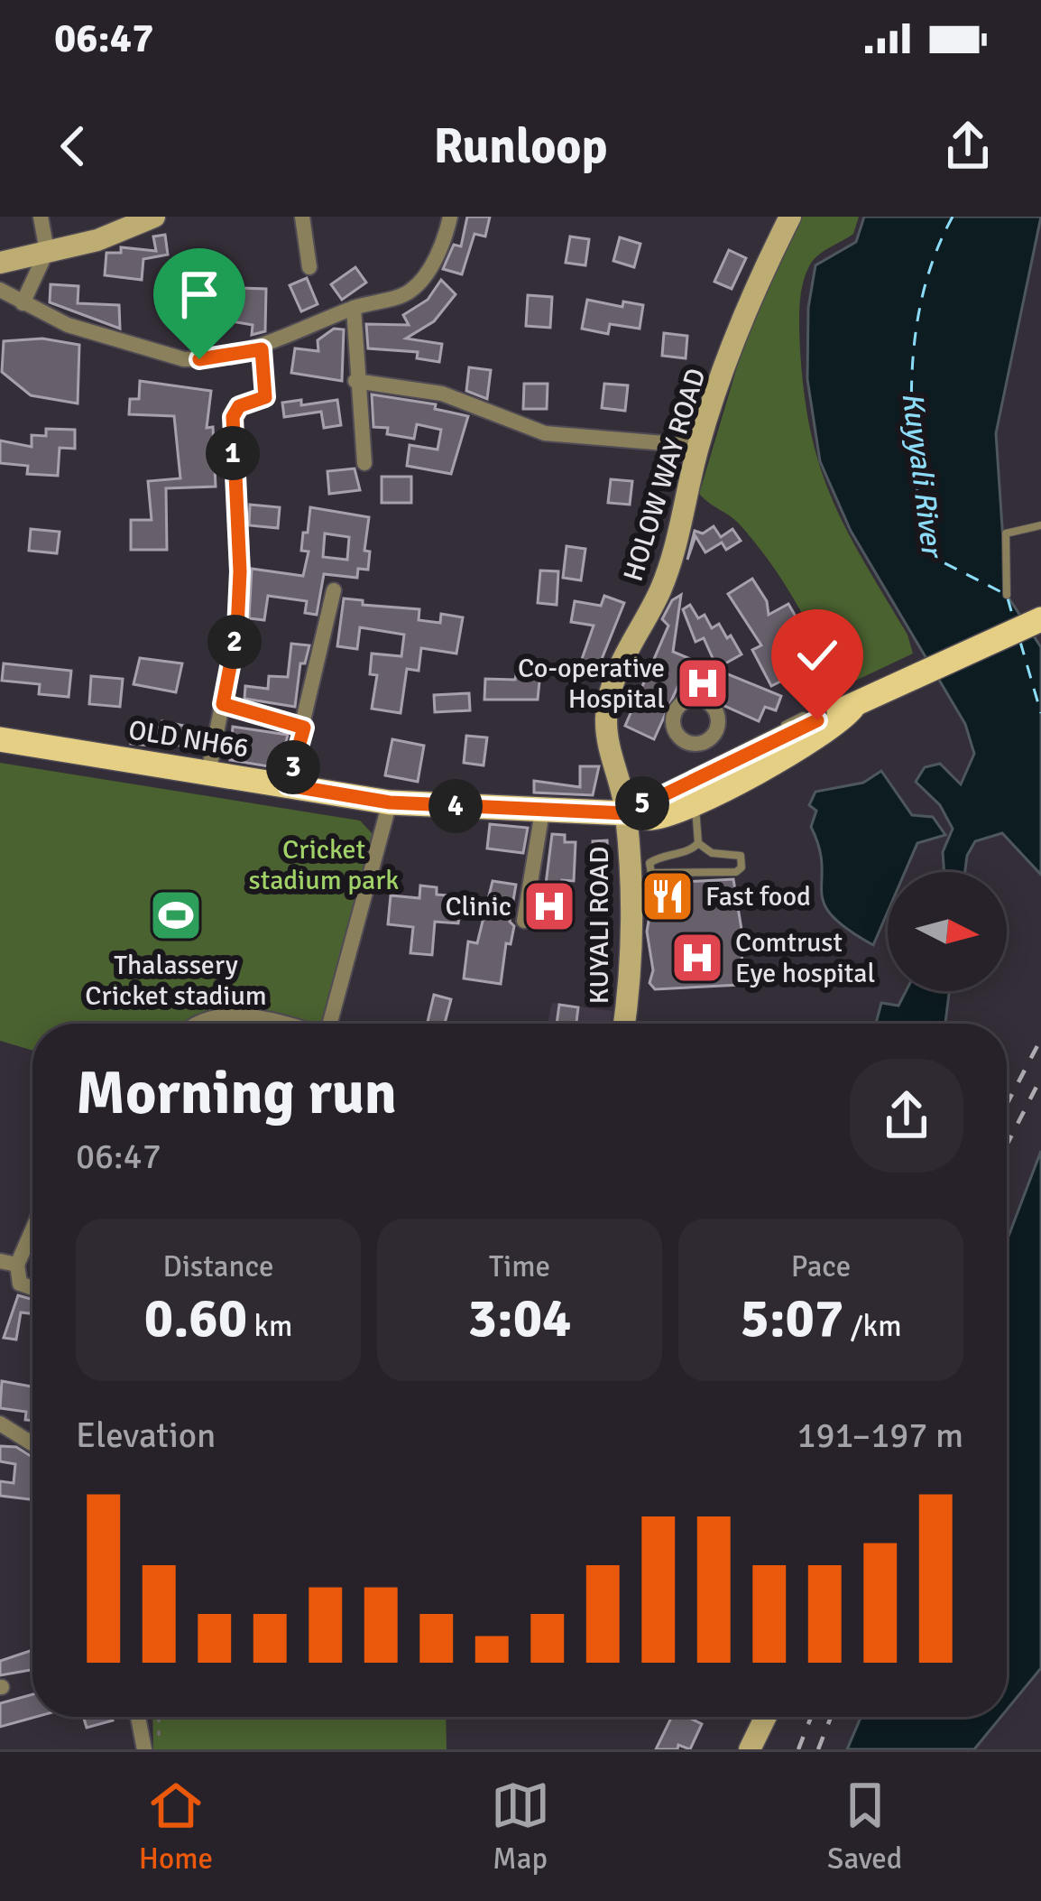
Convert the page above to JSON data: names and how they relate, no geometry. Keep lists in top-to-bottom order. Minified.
{"streets":{"main road":["OLD NH66"],"street":["HOLOW WAY ROAD","KUYALI ROAD"]},"crossings":[["HOLOW WAY ROAD","OLD NH66"],["HOLOW WAY ROAD","KUYALI ROAD"],["OLD NH66","KUYALI ROAD"]],"water":["Kuyyali River"],"parks":["Cricket stadium park"],"places":{"hospital":["Co-operative Hospital","Clinic","Comtrust Eye hospital"],"restaurant":["Fast food"],"sports":["Thalassery Cricket stadium"]},"north":"right","page":{"status":"06:47","header":"Runloop","pins":["1","2","3","5","4"],"heading":["Morning run","06:47"],"stats":[["Distance","0.60 km"],["Time","3:04"],["Pace","5:07 /km"]],"chart":["Elevation","191–197 m"],"tabs":["Home","Map","Saved"]}}
